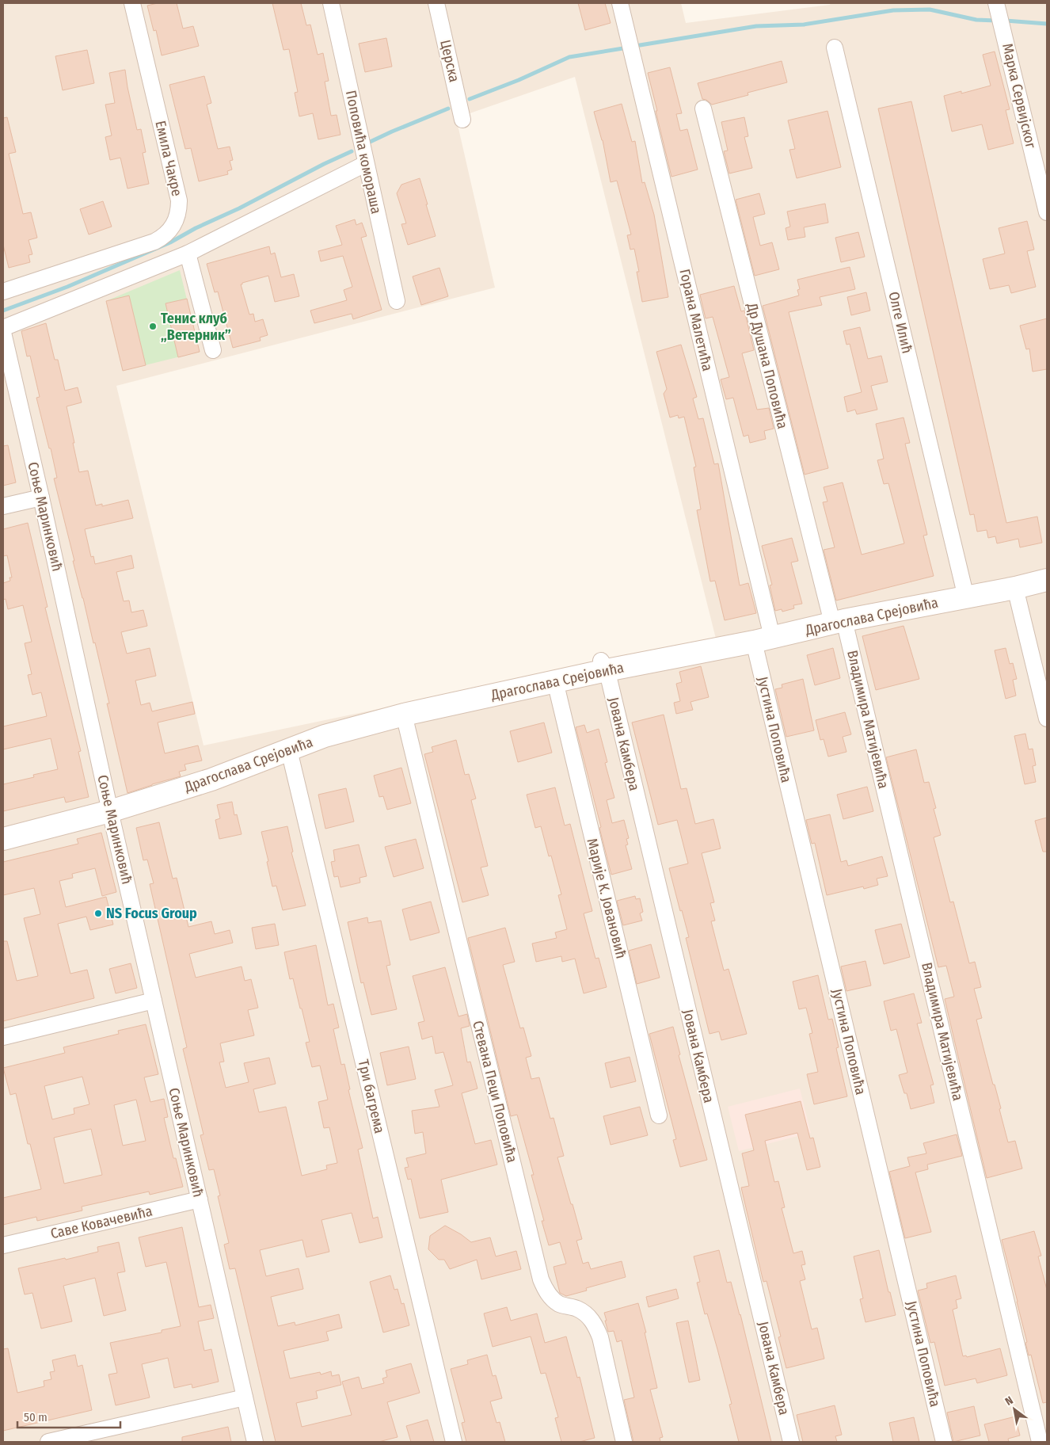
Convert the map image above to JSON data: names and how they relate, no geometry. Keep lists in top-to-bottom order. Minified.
{"streets":{"street":["Церска","Марка Сервијског","Поповића комораша","Емила Чакре","Горана Малетића","Олге Илић","Др Душана Поповића","Соње Маринковић","Драгослава Срејовића","Владимира Матијевића","Јустина Поповића","Јована Камбера","Марије К. Јовановић","Стевана Пеци Поповића","Три багрема","Саве Ковачевића"]},"crossings":[["Горана Малетића","Драгослава Срејовића"],["Горана Малетића","Јустина Поповића"],["Олге Илић","Драгослава Срејовића"],["Др Душана Поповића","Драгослава Срејовића"],["Др Душана Поповића","Владимира Матијевића"],["Соње Маринковић","Драгослава Срејовића"],["Соње Маринковић","Саве Ковачевића"],["Драгослава Срејовића","Владимира Матијевића"],["Драгослава Срејовића","Јустина Поповића"],["Драгослава Срејовића","Јована Камбера"],["Драгослава Срејовића","Марије К. Јовановић"],["Драгослава Срејовића","Стевана Пеци Поповића"],["Драгослава Срејовића","Три багрема"]],"places":["Тенис клуб „Ветерник”","NS Focus Group"],"scale_bar":"50 m","north":"top left"}
